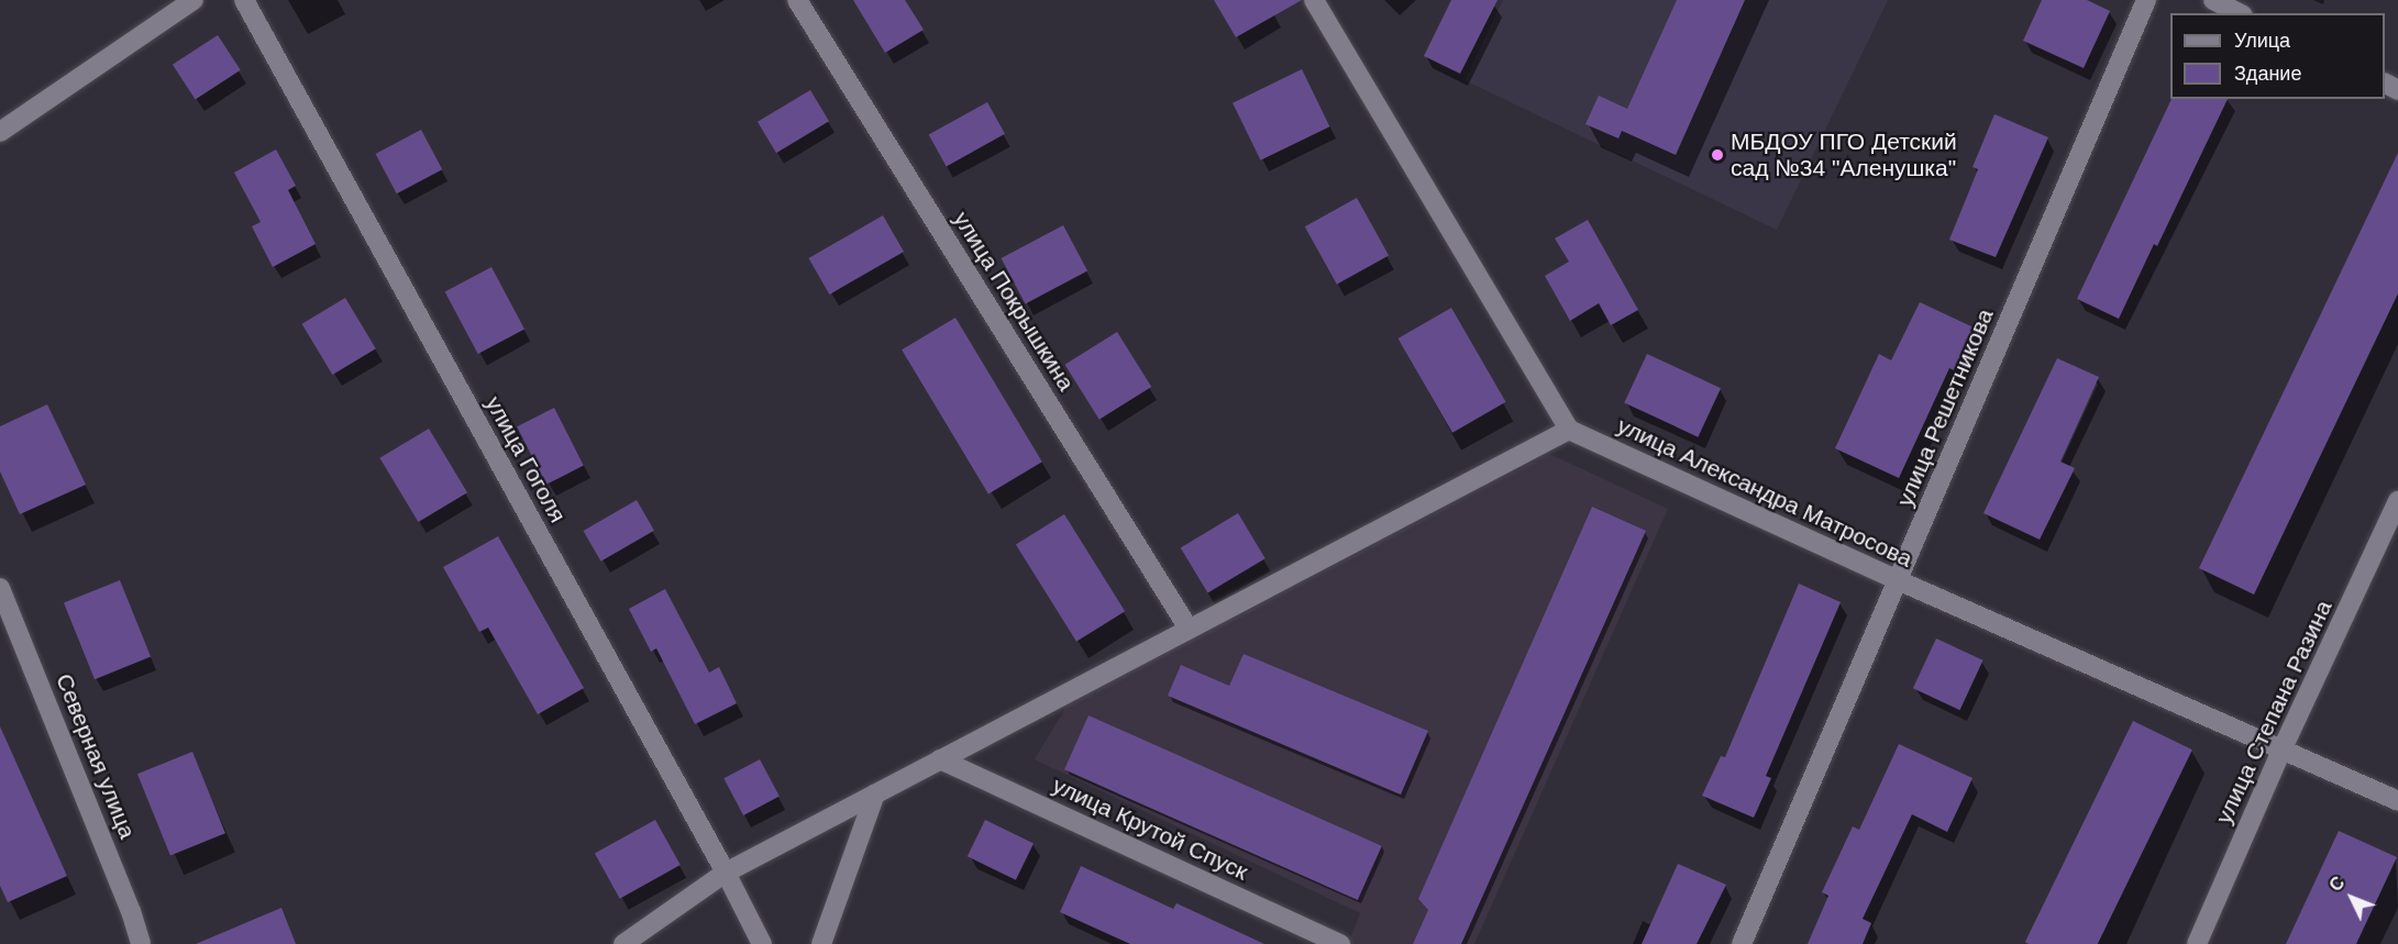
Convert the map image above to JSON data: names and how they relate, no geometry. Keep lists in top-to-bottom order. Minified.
{"streets":{"street":["улица Покрышкина","улица Решетникова","улица Гоголя","улица Александра Матросова","улица Степана Разина","Северная улица","улица Крутой Спуск"]},"crossings":[["улица Решетникова","улица Александра Матросова"],["улица Александра Матросова","улица Степана Разина"]],"places":["МБДОУ ПГО Детский сад №34 \"Аленушка\""],"legend":["Улица","Здание"],"north":"top left"}
